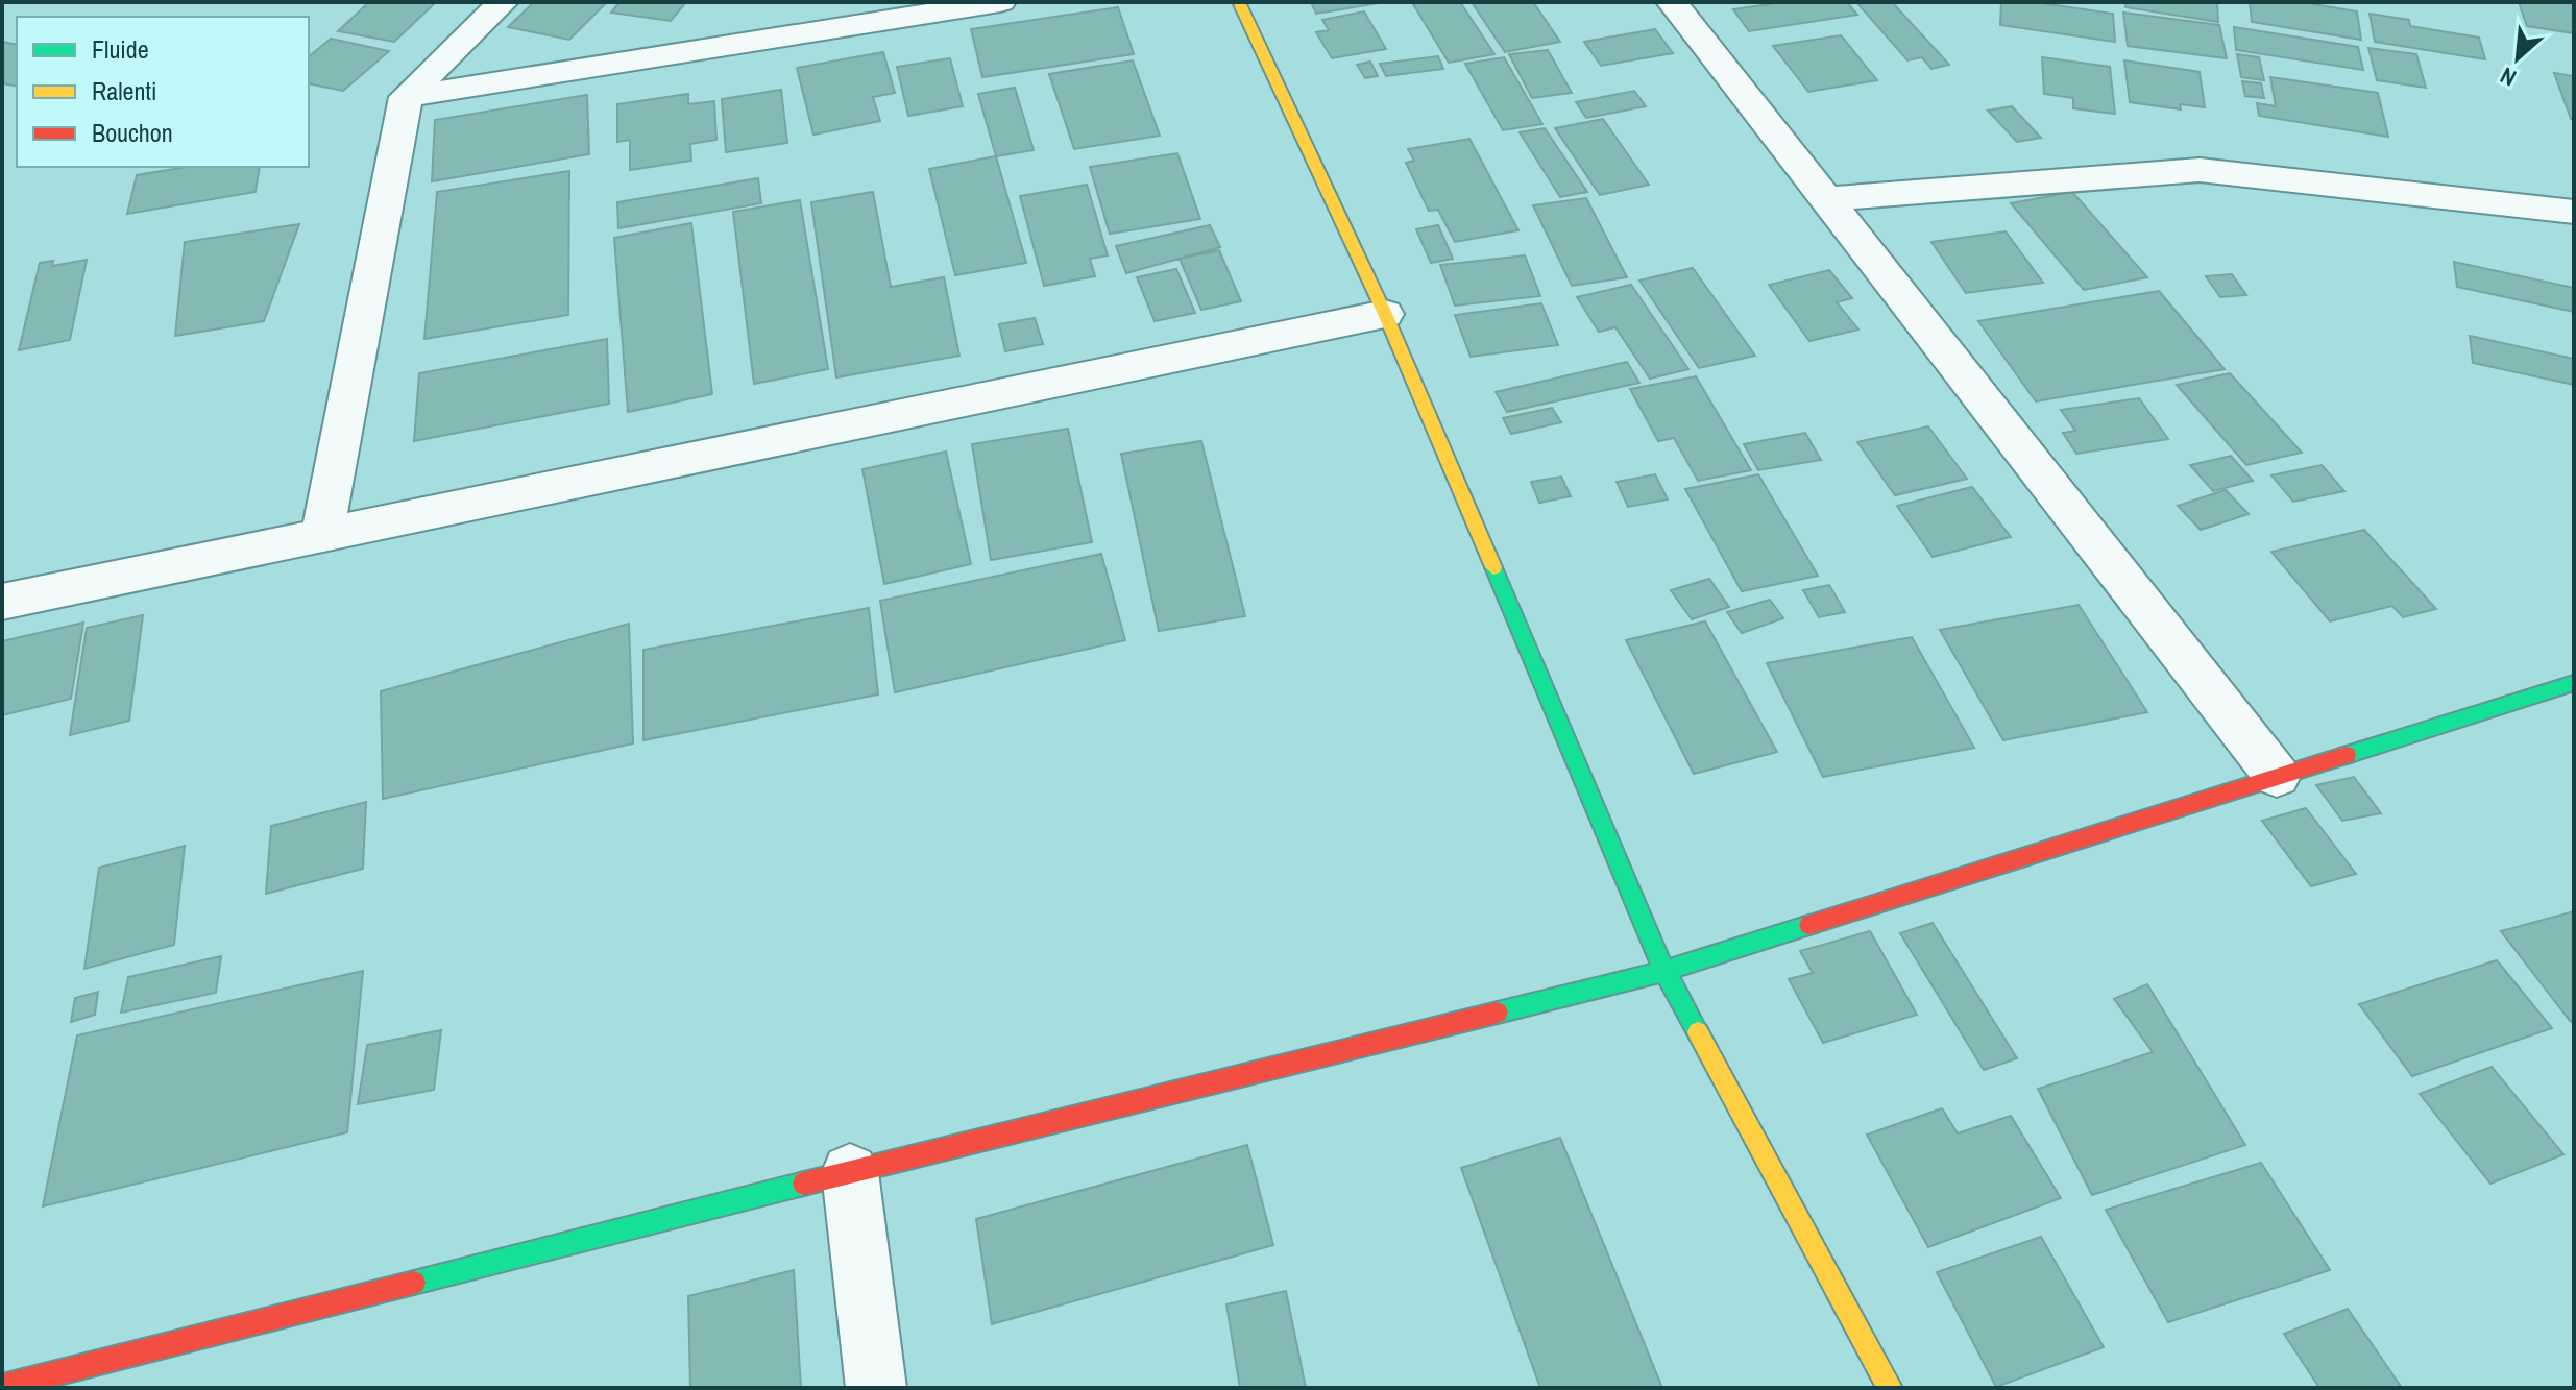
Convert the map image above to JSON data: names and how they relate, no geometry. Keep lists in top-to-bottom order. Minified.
{"legend":["Fluide","Ralenti","Bouchon"],"north":"bottom left"}
